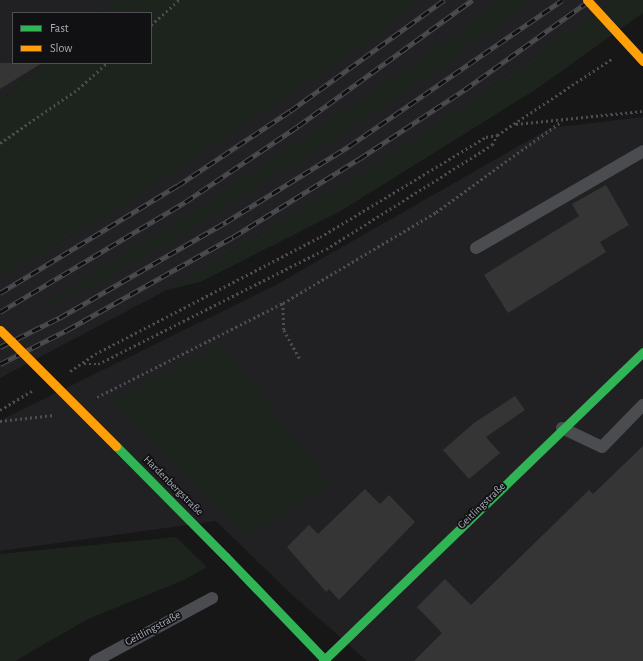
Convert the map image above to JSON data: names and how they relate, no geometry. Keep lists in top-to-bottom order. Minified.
{"streets":{"main road":["Hardenbergstraße","Geitlingstraße"]},"crossings":[["Hardenbergstraße","Geitlingstraße"]],"legend":["Fast","Slow"]}
